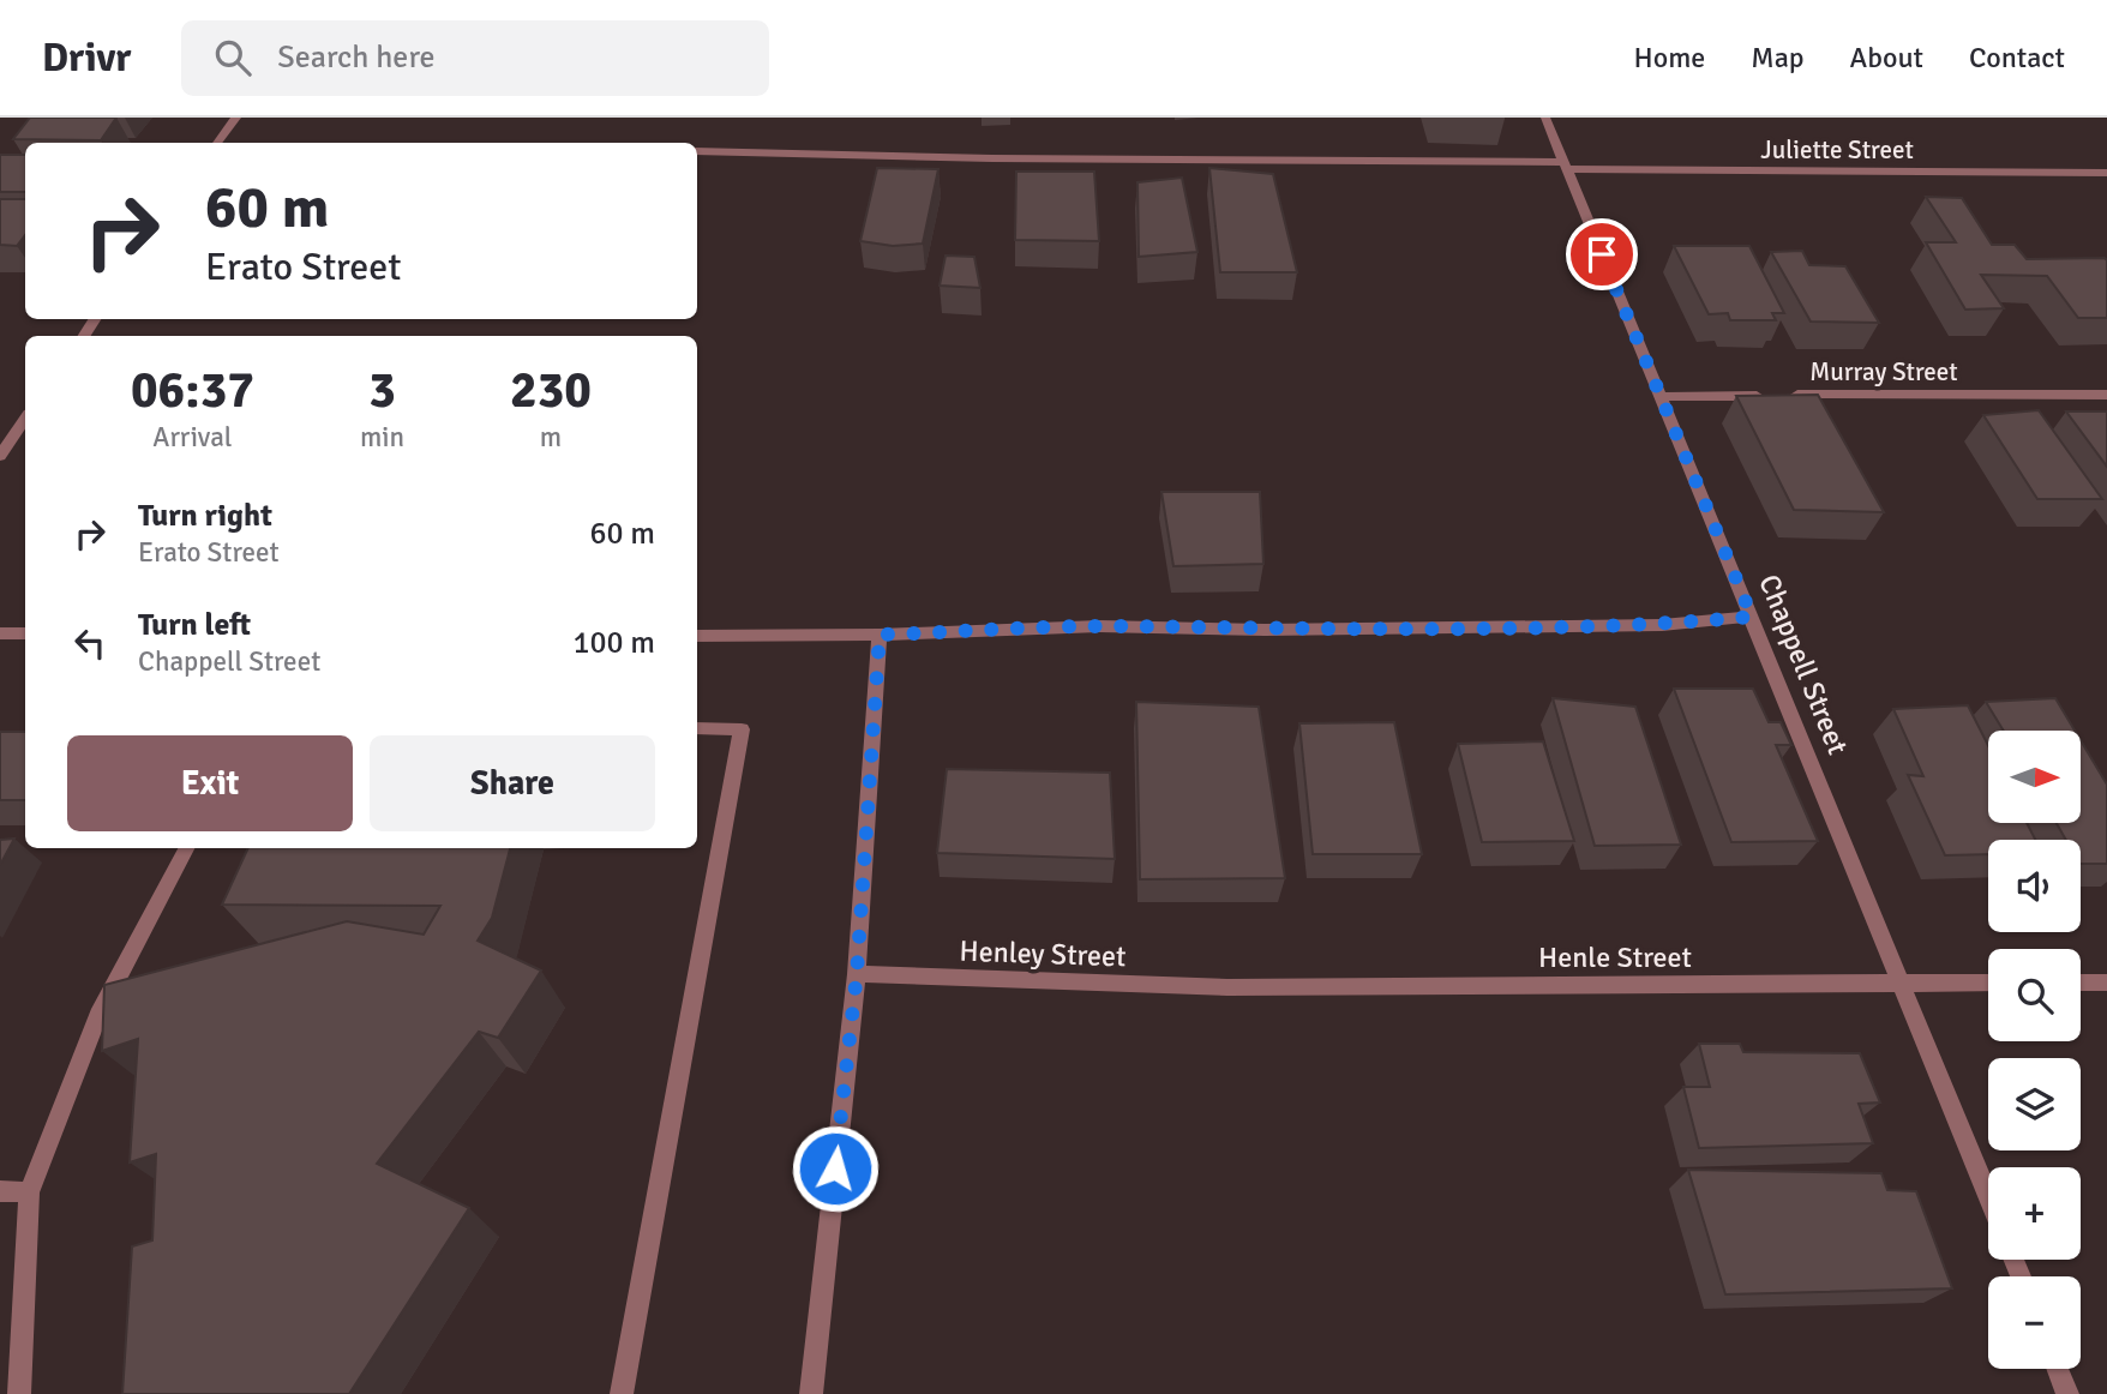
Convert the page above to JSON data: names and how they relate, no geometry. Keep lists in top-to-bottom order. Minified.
{"streets":{"street":["Juliette Street","Murray Street","Chappell Street","Henley Street","Henle Street"]},"crossings":[["Juliette Street","Chappell Street"],["Murray Street","Chappell Street"],["Chappell Street","Henle Street"],["Henley Street","Henle Street"]],"north":"right","page":{"header":"Drivr","search":"Search here","nav":["Home","Map","About","Contact"],"turn":["60 m","Erato Street"],"eta":["06:37","Arrival","3","min","230","m"],"list":[{"name":"Turn right","note":"Erato Street","value":"60 m"},{"name":"Turn left","note":"Chappell Street","value":"100 m"}],"buttons":["Exit","Share"],"map_buttons":["+","−"]}}
